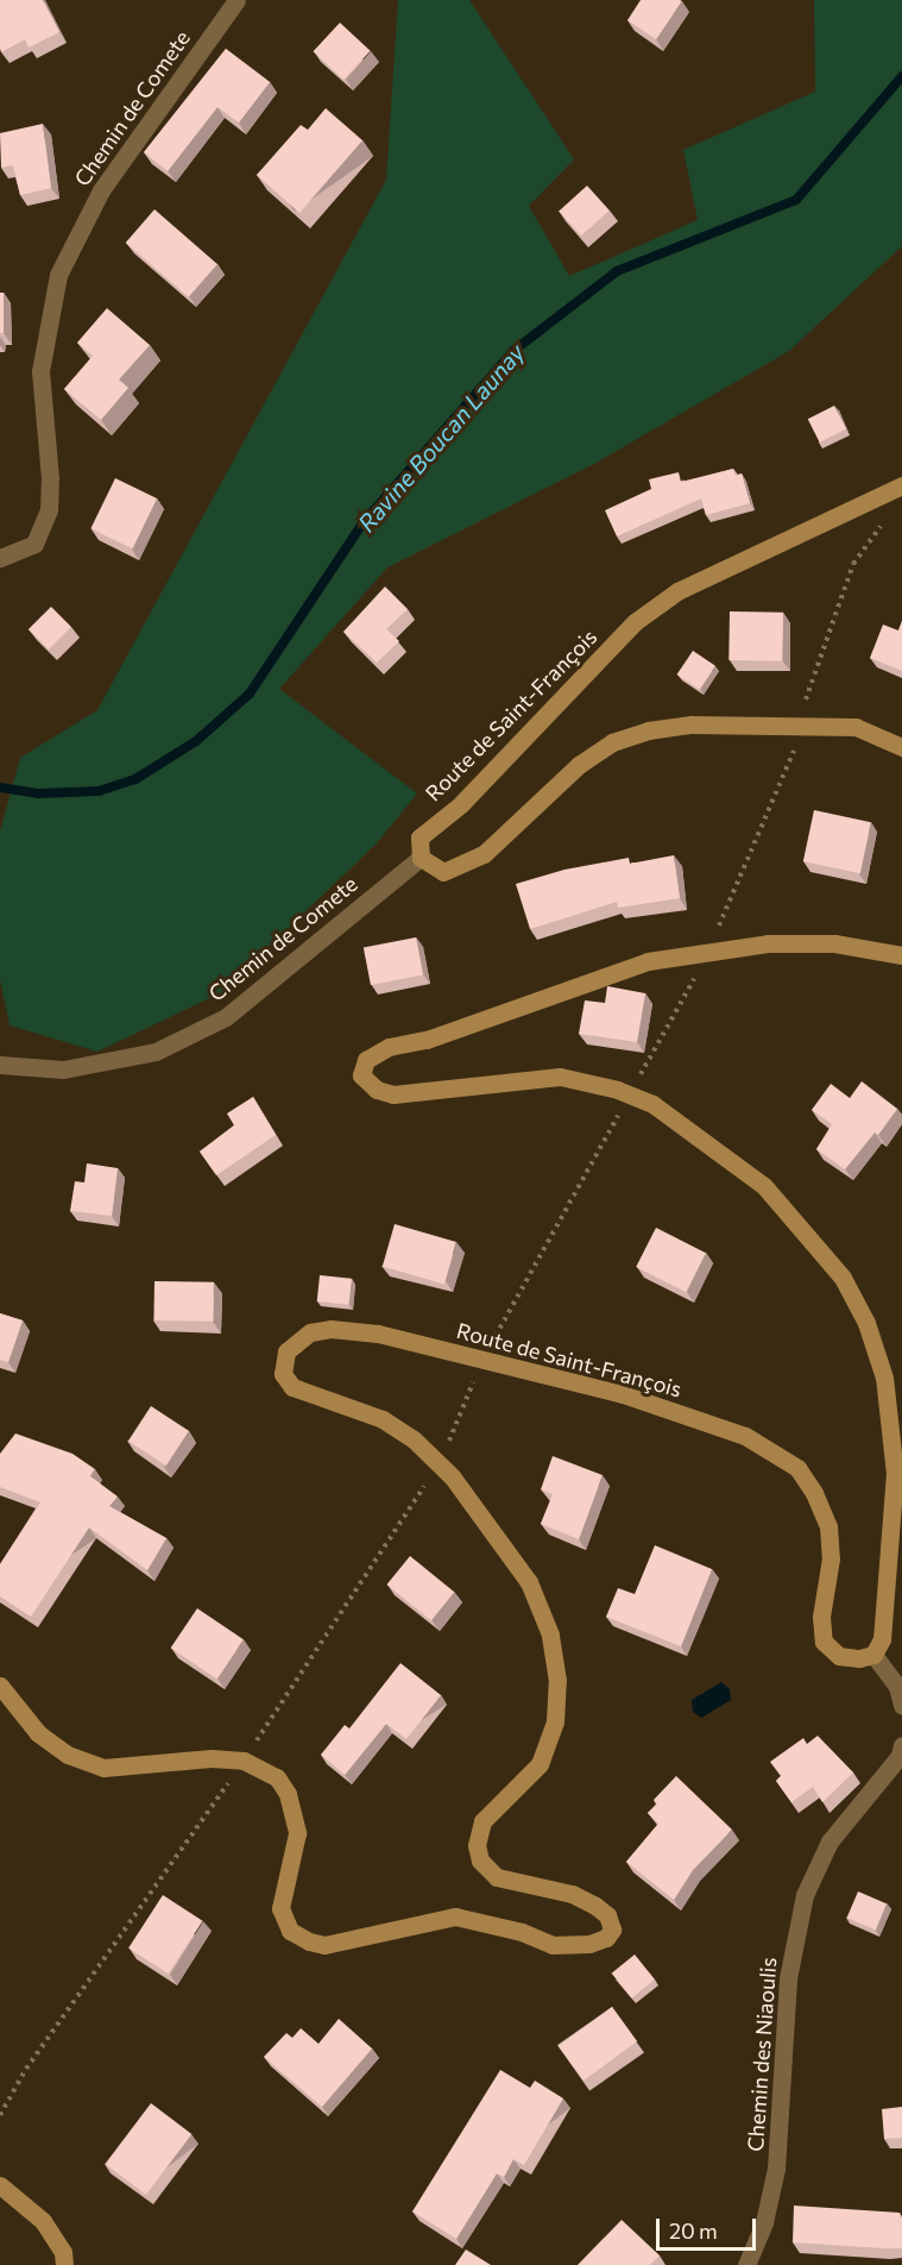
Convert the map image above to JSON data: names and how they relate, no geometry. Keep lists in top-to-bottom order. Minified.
{"streets":{"main road":["Route de Saint-François"],"street":["Chemin de Comete","Chemin des Niaoulis"]},"crossings":[["Chemin de Comete","Route de Saint-François"]],"water":["Ravine Boucan Launay"],"scale_bar":"20 m"}
